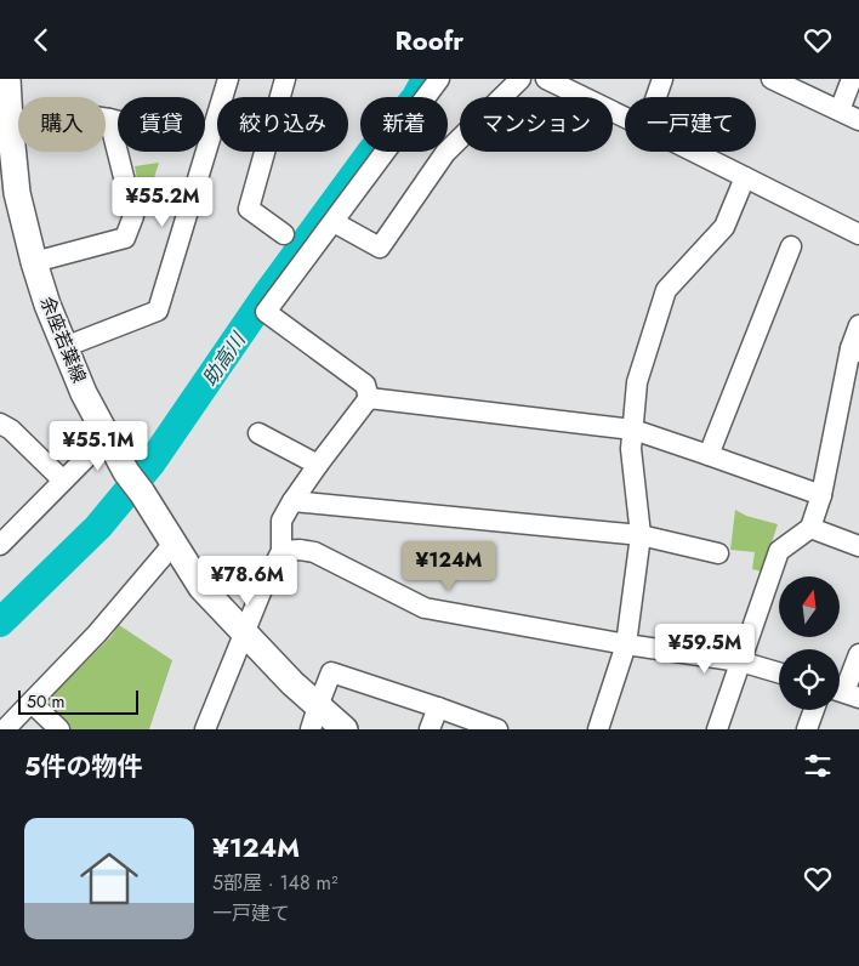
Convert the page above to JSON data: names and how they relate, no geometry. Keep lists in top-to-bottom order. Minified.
{"streets":{"main road":["余座若葉線"]},"water":["助高川"],"scale_bar":"50 m","north":"top","page":{"header":"Roofr","chip":["購入","賃貸","絞り込み","新着","マンション","一戸建て"],"price":["¥55.2M","¥55.1M","¥124M","¥78.6M","¥59.5M"],"scale":"50 m","heading":"5件の物件","list":[{"name":"¥124M","note":"5部屋 · 148 m² · 一戸建て"}]}}
